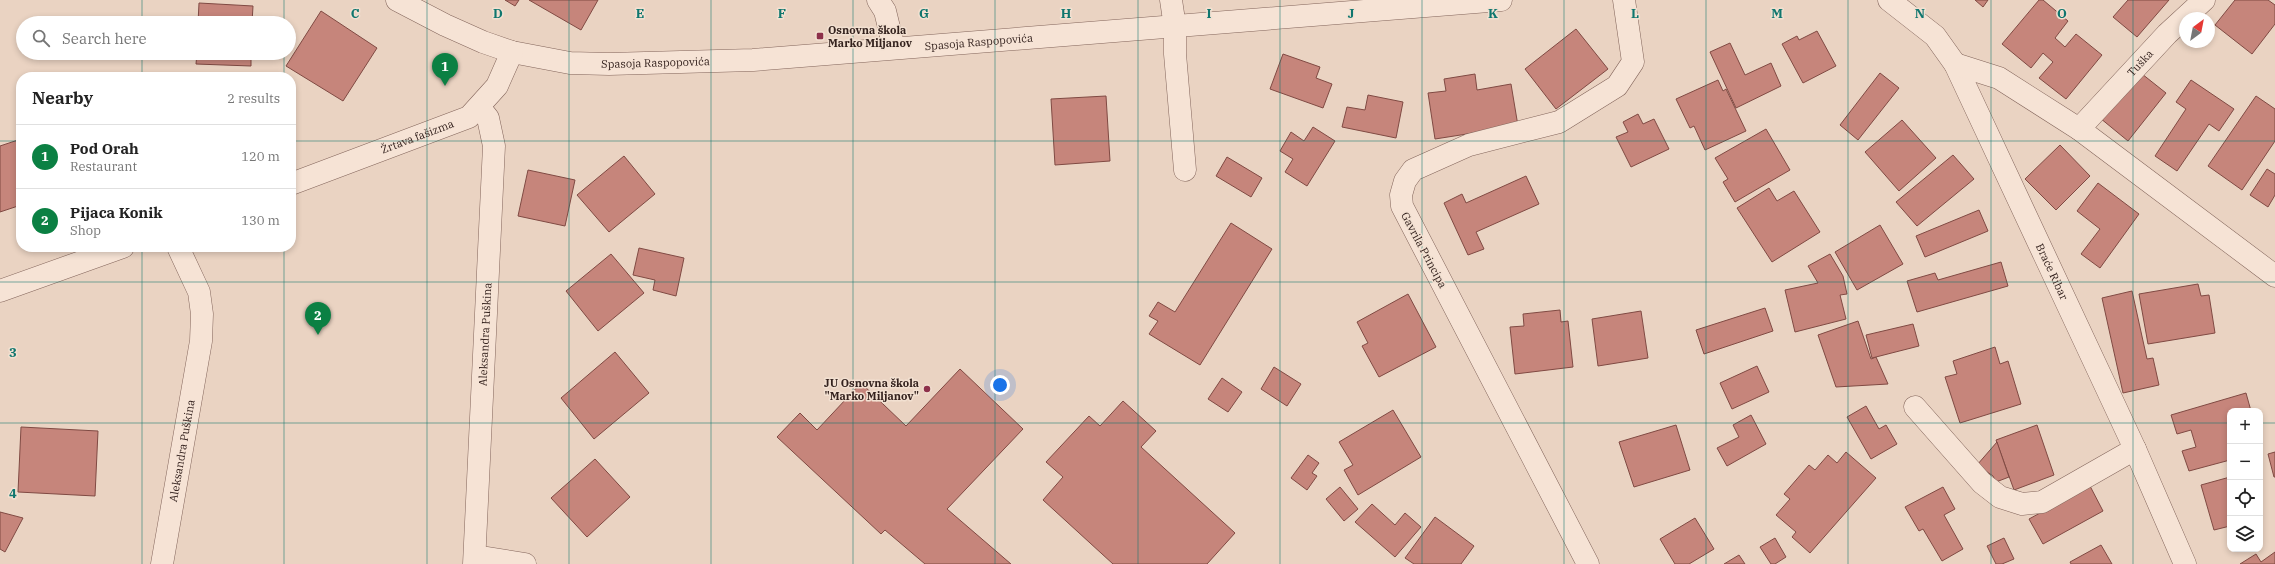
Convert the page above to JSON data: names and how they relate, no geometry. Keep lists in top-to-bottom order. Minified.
{"streets":{"street":["Spasoja Raspopovića","Tuška","Žrtava fašizma","Gavrila Principa","Braće Ribar","Aleksandra Puškina"]},"crossings":[["Spasoja Raspopovića","Žrtava fašizma"],["Žrtava fašizma","Aleksandra Puškina"]],"places":{"transit":["Osnovna škola Marko Miljanov"],"other":["JU Osnovna škola \"Marko Miljanov\""]},"north":"top right","page":{"search":"Search here","pins":["1","2"],"heading":["Nearby","2 results"],"list":[{"mark":"1","name":"Pod Orah","note":"Restaurant","value":"120 m"},{"mark":"2","name":"Pijaca Konik","note":"Shop","value":"130 m"}],"map_buttons":["+","−"]},"grid":{"columns":["C","D","E","F","G","H","I","J","K","L","M","N","O"],"rows":["3","4"]}}
